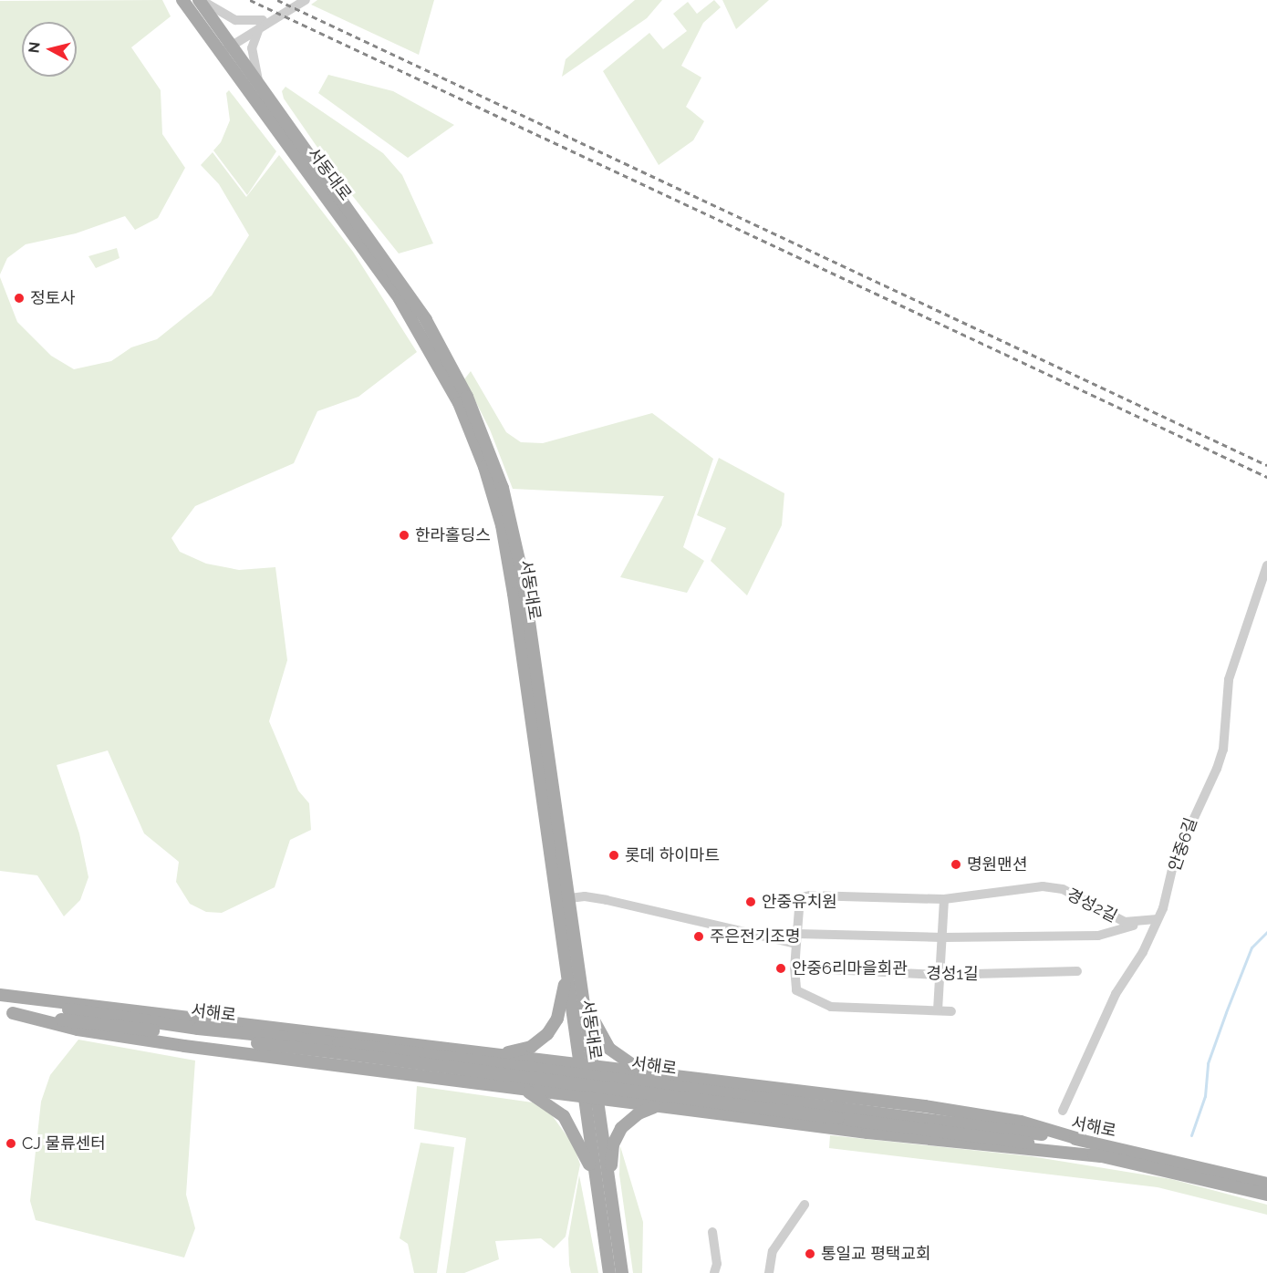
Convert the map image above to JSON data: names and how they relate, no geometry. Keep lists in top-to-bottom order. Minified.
{"streets":{"main road":["서동대로","서해로"],"street":["안중6길","경성2길","경성1길"]},"crossings":[["안중6길","경성2길"]],"places":["정토사","한라홀딩스","롯데 하이마트","명원맨션","안중유치원","주은전기조명","안중6리마을회관","CJ 물류센터","통일교 평택교회"],"north":"left"}
